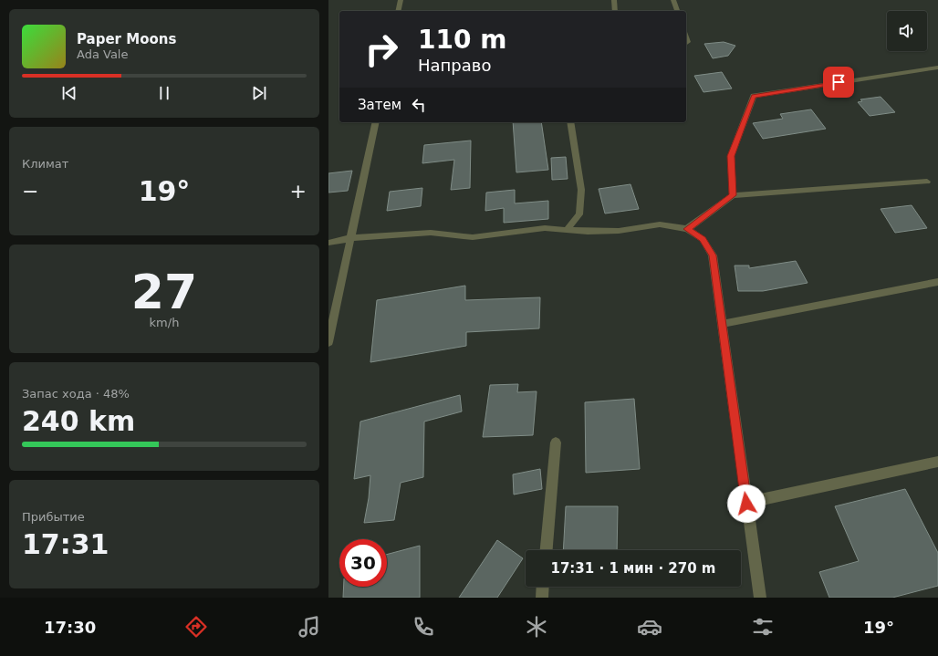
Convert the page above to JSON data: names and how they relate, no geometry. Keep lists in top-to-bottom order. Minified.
{"page":{"turn":["110 m","Направо"],"song":["Paper Moons","Ada Vale"],"then":"Затем","tile":["Климат",["27","km/h"],["Запас хода · 48%","240 km"],["Прибытие","17:31"]],"heat":["−","19°","+"],"limit":"30","trip":"17:31 · 1 мин · 270 m","tabs":["17:30","19°"]}}
